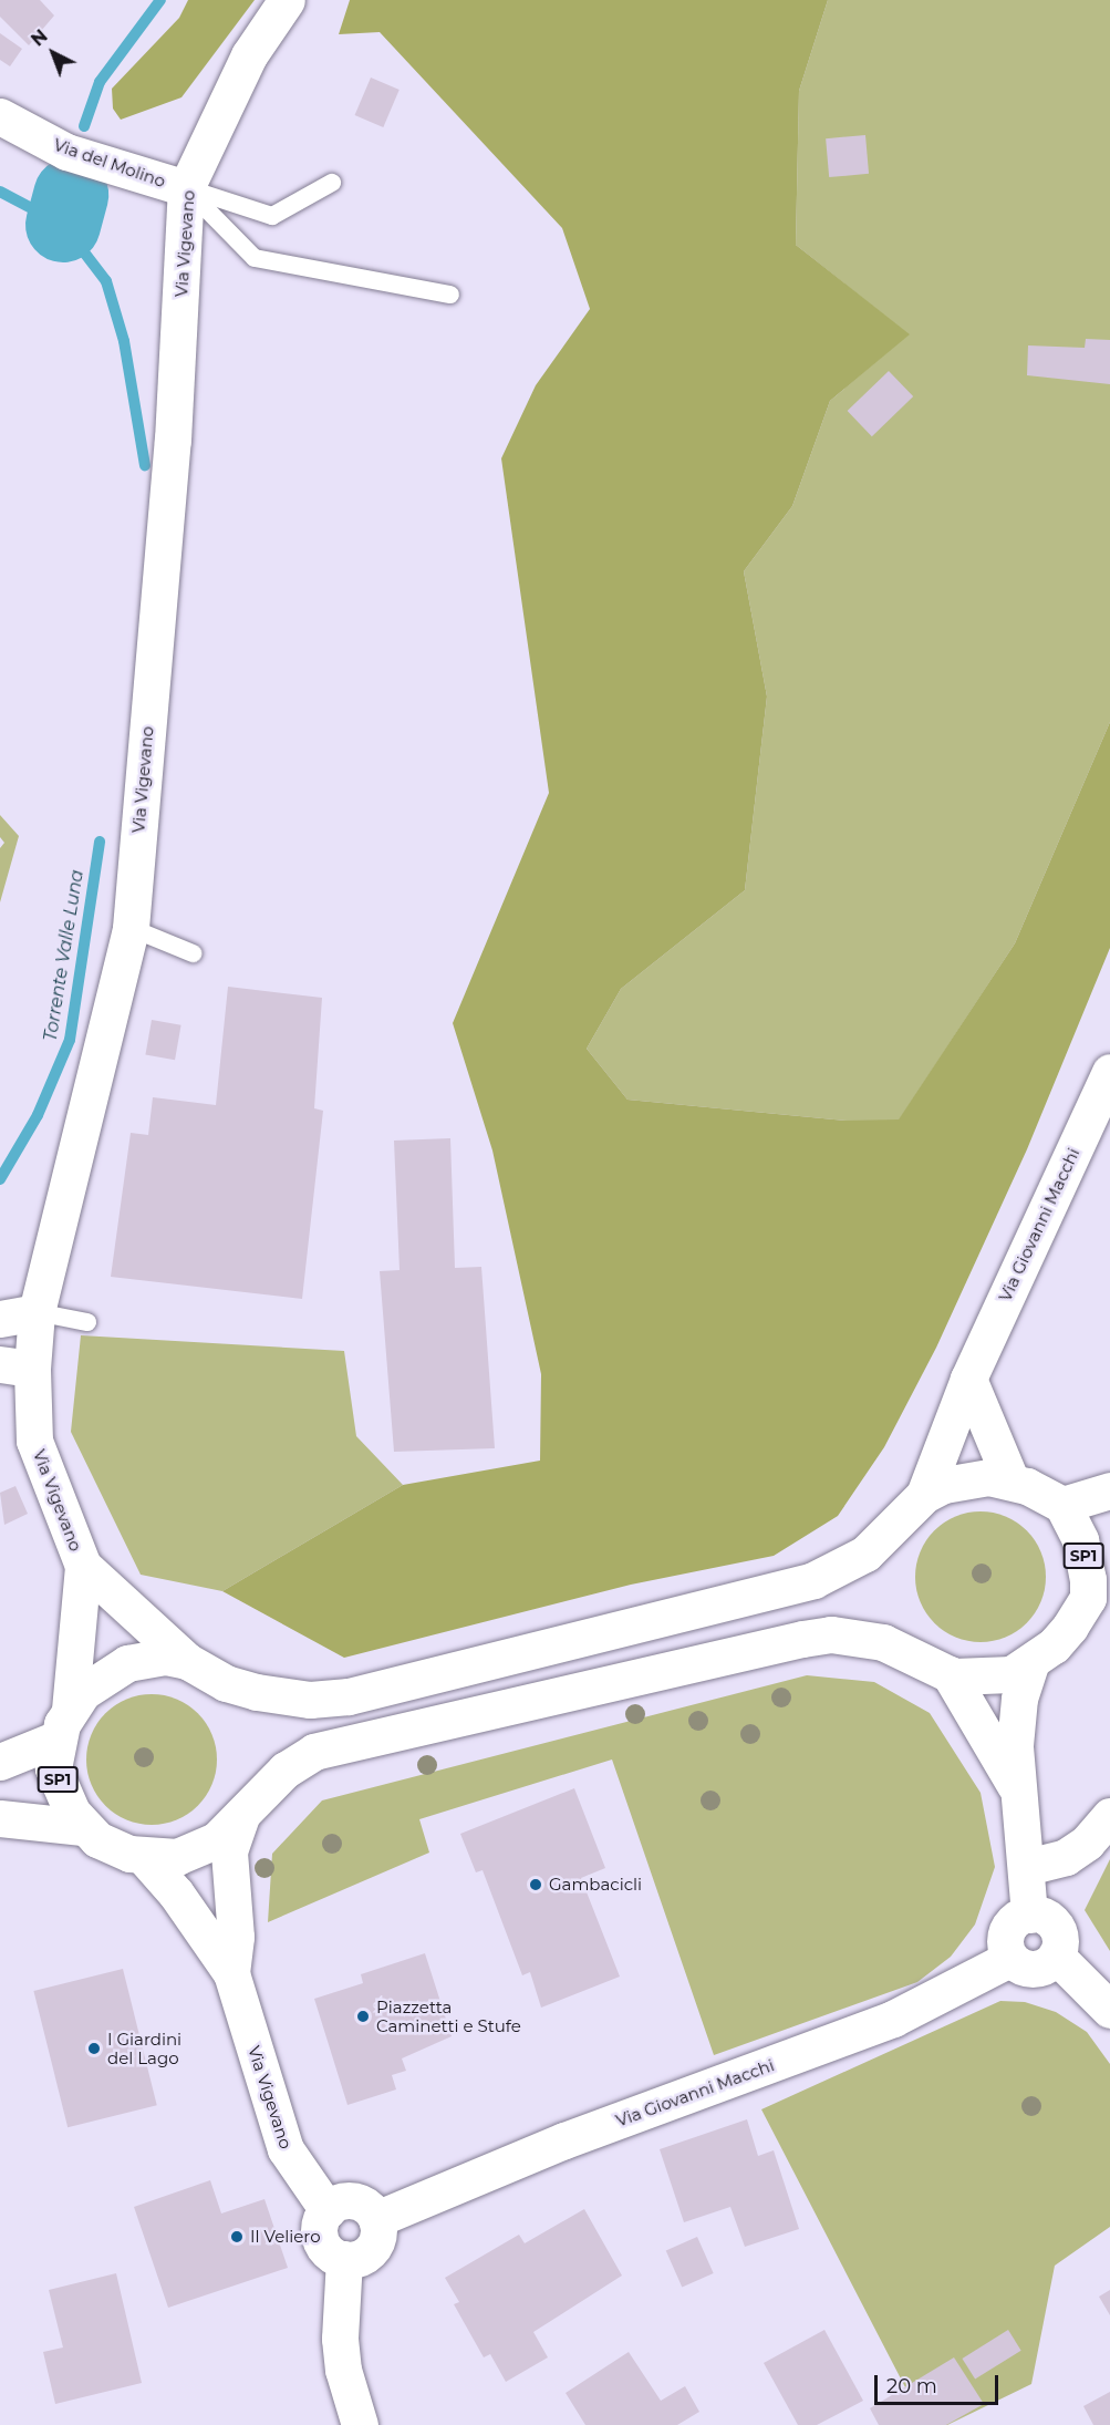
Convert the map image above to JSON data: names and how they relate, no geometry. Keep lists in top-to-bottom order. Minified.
{"streets":{"street":["Via del Molino","Via Vigevano","Via Giovanni Macchi","SP1"]},"crossings":[["Via del Molino","Via Vigevano"],["Via Vigevano","Via Giovanni Macchi"],["Via Vigevano","SP1"],["Via Giovanni Macchi","SP1"]],"water":["Torrente Valle Luna"],"places":["Gambacicli","Piazzetta Caminetti e Stufe","I Giardini del Lago","Il Veliero"],"scale_bar":"20 m","north":"top left"}
